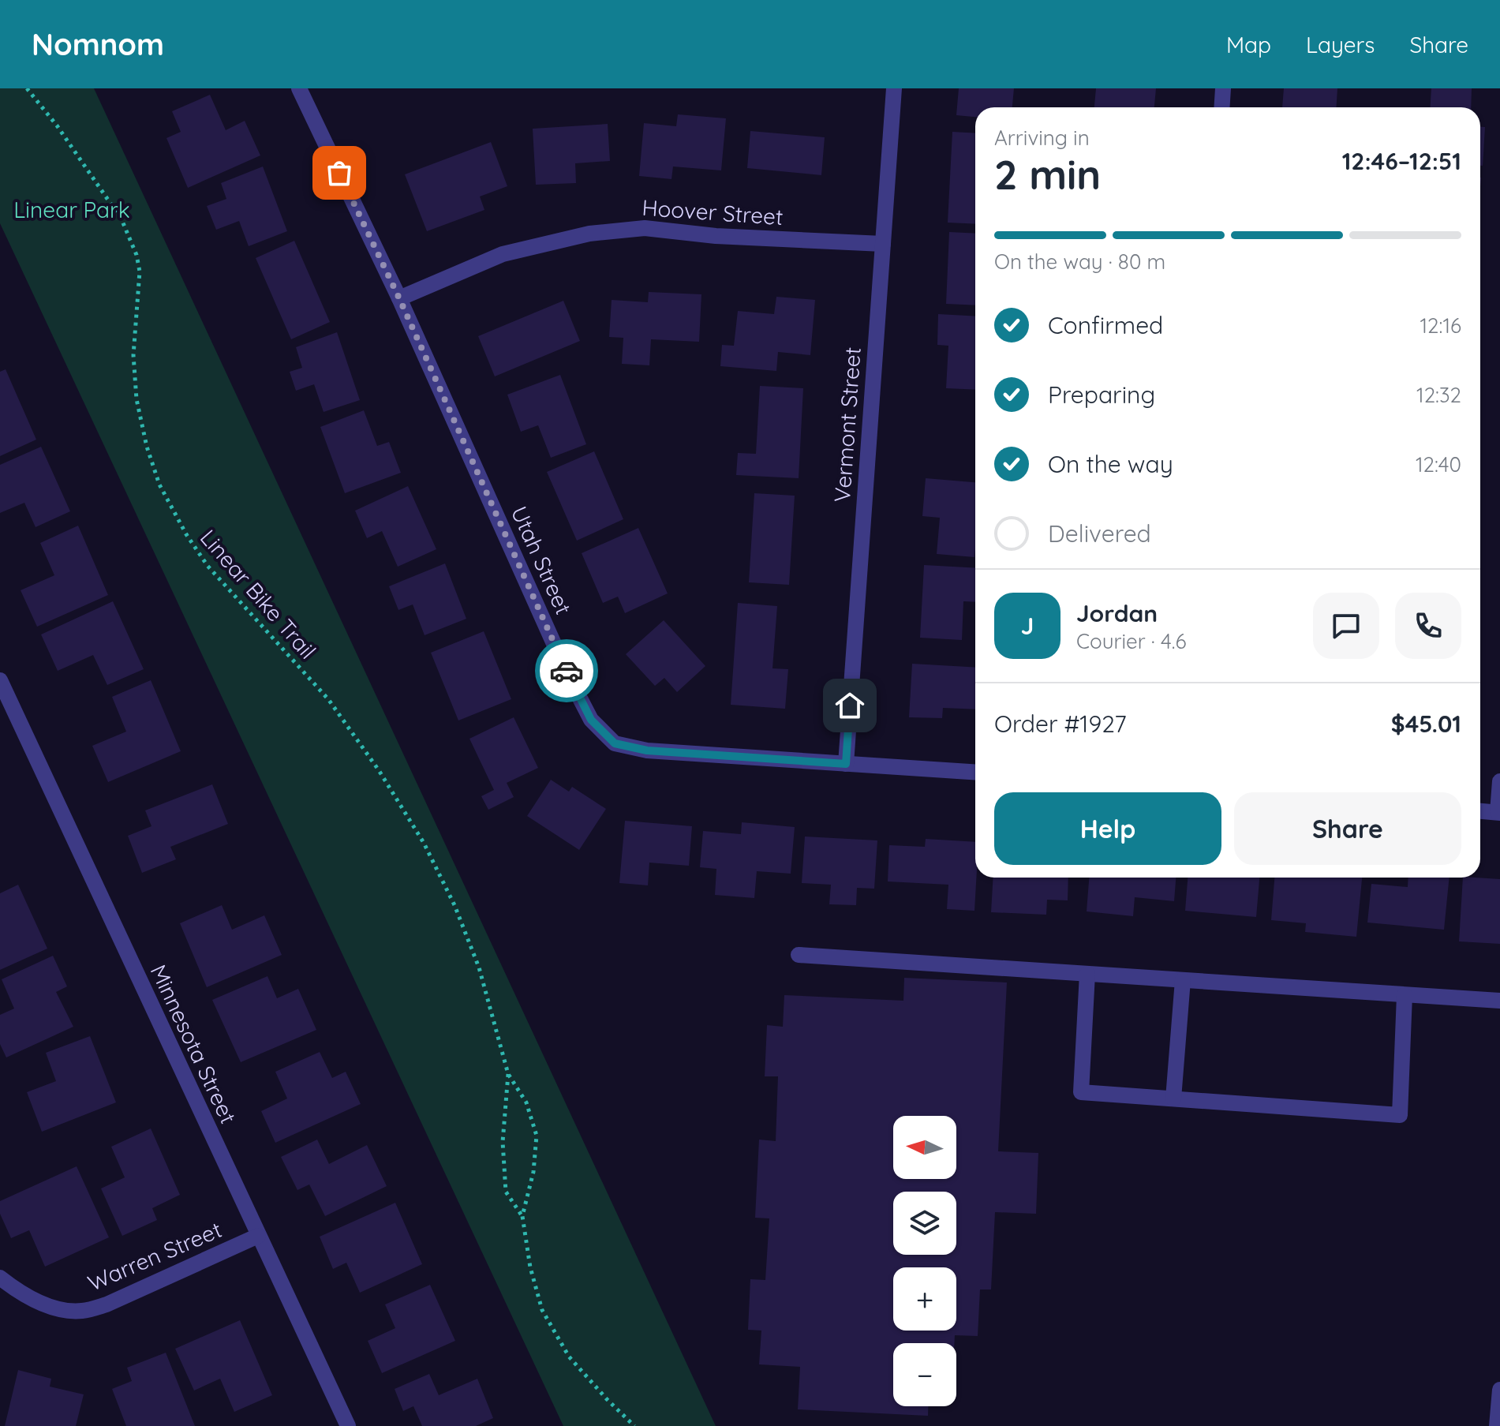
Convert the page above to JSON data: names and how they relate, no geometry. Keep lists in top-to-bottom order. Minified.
{"streets":{"street":["Hoover Street","Vermont Street","Utah Street","Minnesota Street","Warren Street"],"path":["Linear Bike Trail"]},"crossings":[["Hoover Street","Vermont Street"],["Hoover Street","Utah Street"],["Vermont Street","Utah Street"],["Minnesota Street","Warren Street"]],"parks":["Linear Park"],"north":"left","page":{"header":"Nomnom","nav":["Map","Layers","Share"],"heading":["2 min","Arriving in","12:46–12:51"],"panel":["Jordan","Courier · 4.6","Order #1927","$45.01"],"bar":"On the way · 80 m","list":[["Confirmed","12:16"],["Preparing","12:32"],["On the way","12:40"],"Delivered"],"round":"J","buttons":["Help","Share"],"map_buttons":["+","−"]}}
